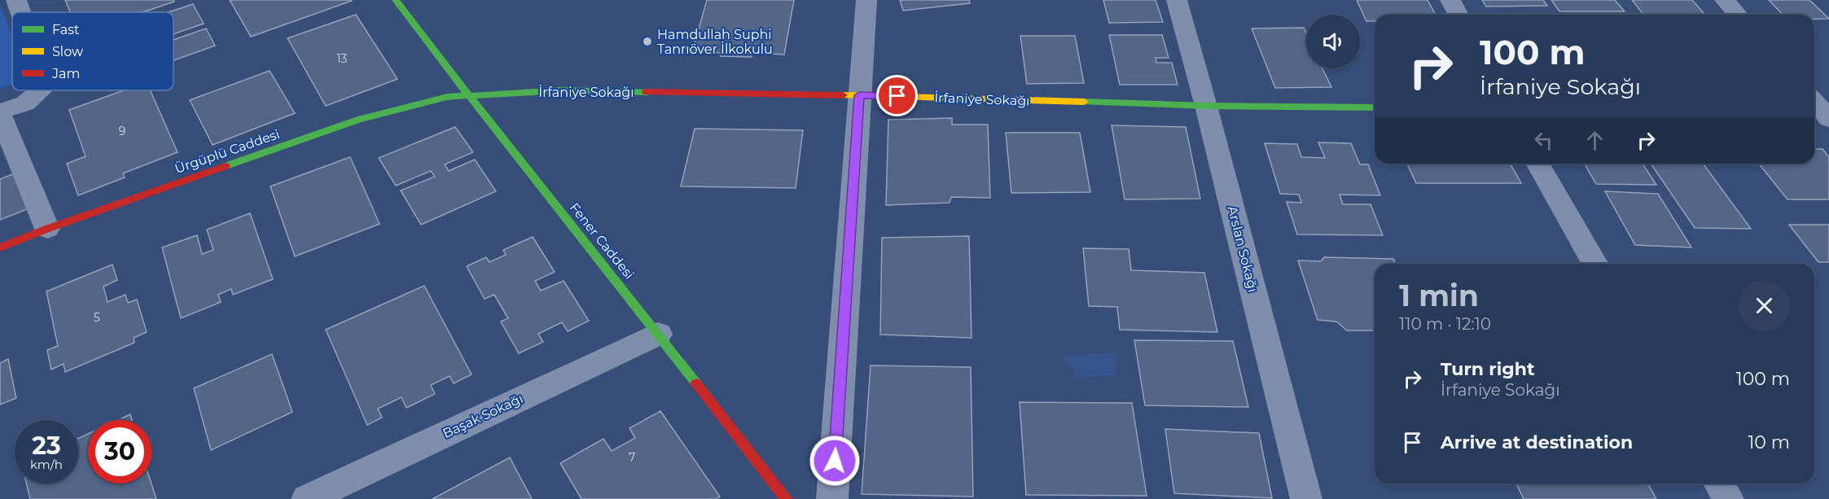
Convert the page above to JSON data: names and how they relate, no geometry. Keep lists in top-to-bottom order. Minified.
{"streets":{"main road":["İrfaniye Sokağı","Ürgüplü Caddesi","Fener Caddesi"],"street":["Arslan Sokağı","Başak Sokağı"]},"crossings":[["İrfaniye Sokağı","Ürgüplü Caddesi"],["İrfaniye Sokağı","Fener Caddesi"],["İrfaniye Sokağı","Arslan Sokağı"],["Ürgüplü Caddesi","Fener Caddesi"],["Fener Caddesi","Başak Sokağı"]],"places":["Hamdullah Suphi Tanrıöver İlkokulu"],"house_numbers":["13","9","5","7"],"legend":["Fast","Slow","Jam"],"page":{"turn":["100 m","İrfaniye Sokağı"],"heading":["1 min","110 m · 12:10"],"list":[{"name":"Turn right","note":"İrfaniye Sokağı","value":"100 m"},{"name":"Arrive at destination","value":"10 m"}],"speed":"23 km/h","limit":"30"}}
